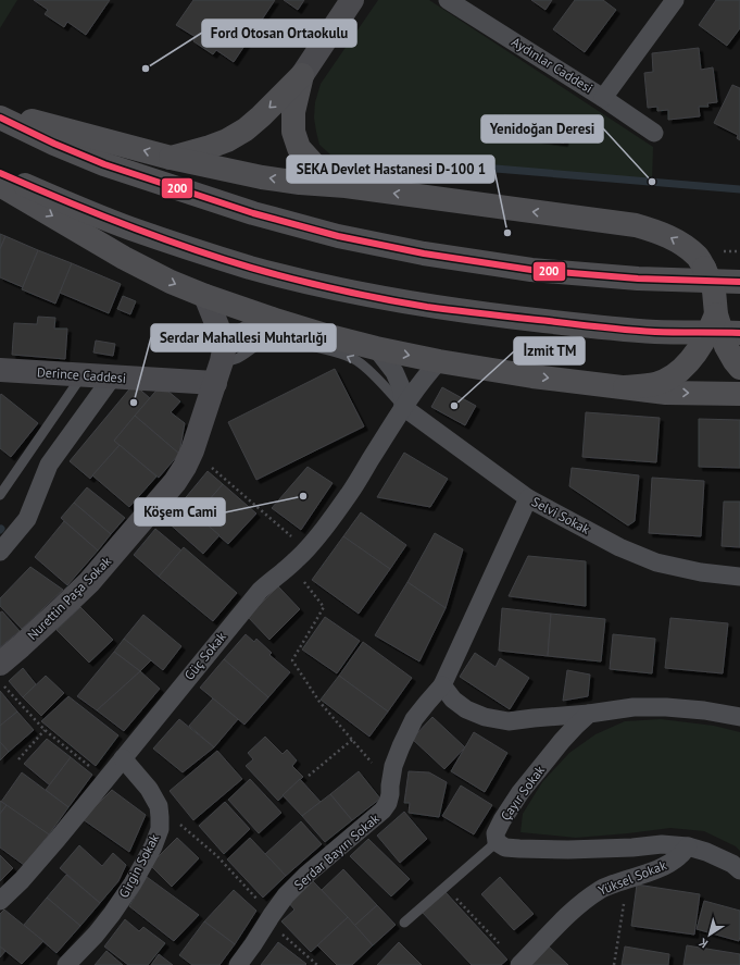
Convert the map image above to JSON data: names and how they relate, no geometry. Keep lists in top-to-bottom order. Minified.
{"streets":{"street":["Aydınlar Caddesi","Derince Caddesi","Selvi Sokak","Nurettin Paşa Sokak","Güç Sokak","Çayır Sokak","Serdar Bayırı Sokak","Girgin Sokak","Yüksel Sokak"]},"crossings":[["Derince Caddesi","Nurettin Paşa Sokak"],["Selvi Sokak","Güç Sokak"],["Selvi Sokak","Serdar Bayırı Sokak"],["Güç Sokak","Girgin Sokak"]],"places":["Ford Otosan Ortaokulu","Yenidoğan Deresi","SEKA Devlet Hastanesi D-100 1","Serdar Mahallesi Muhtarlığı","İzmit TM","Köşem Cami"],"lines":["transit line 200"],"north":"bottom left"}
